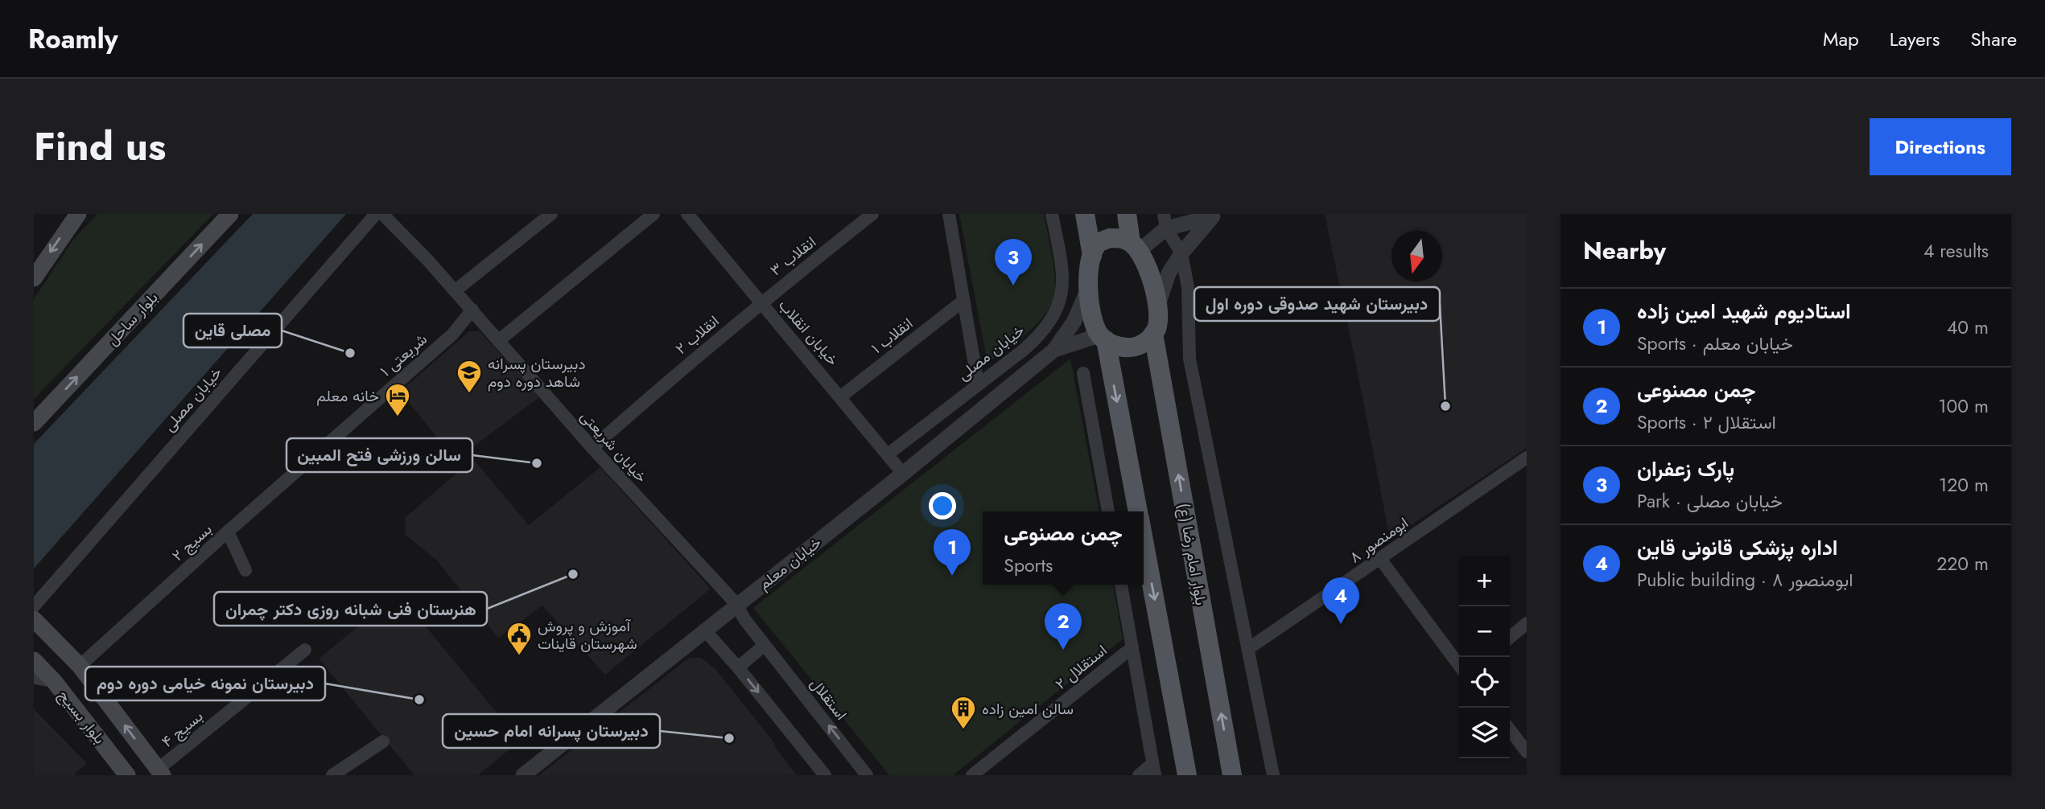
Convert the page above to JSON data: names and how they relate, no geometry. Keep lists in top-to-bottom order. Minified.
{"streets":{"main road":["بلوار ساحل","بلوار امام رضا (ع)","بلوار بسیج"],"street":["انقلاب ۳","خیابان انقلاب","انقلاب ۲","انقلاب ۱","خیابان مصلی","شریعتی ۱","خیابان شریعتی","ابومنصور ۸","بسیج ۲","خیابان معلم","استقلال ۲","استقلال","بسیج ۴"]},"crossings":[["انقلاب ۳","خیابان انقلاب"],["انقلاب ۳","انقلاب ۲"],["خیابان انقلاب","انقلاب ۲"],["خیابان انقلاب","انقلاب ۱"],["خیابان انقلاب","خیابان مصلی"],["خیابان انقلاب","خیابان معلم"],["انقلاب ۲","خیابان شریعتی"],["شریعتی ۱","خیابان شریعتی"],["شریعتی ۱","بسیج ۲"],["خیابان شریعتی","خیابان معلم"],["خیابان شریعتی","استقلال"],["بسیج ۲","بلوار بسیج"],["خیابان معلم","استقلال"],["بلوار بسیج","بسیج ۴"]],"one_way":["بلوار ساحل"],"places":{"other":["مصلی قاین","دبیرستان شهید صدوقی دوره اول","سالن ورزشی فتح المبین","هنرستان فنی شبانه روزی دکتر چمران","دبیرستان نمونه خیامی دوره دوم","دبیرستان پسرانه امام حسین"],"school or university":["دبیرستان پسرانه شاهد دوره دوم"],"hotel":["خانه معلم"],"public building":["آموزش و پروش شهرستان قاینات"],"building":["سالن امین زاده"]},"north":"bottom","page":{"header":"Roamly","nav":["Map","Layers","Share"],"title":"Find us","buttons":"Directions","heading":["Nearby","4 results"],"pins":["3","1","4","2"],"list":[{"mark":"1","name":"استادیوم شهید امین زاده","note":"Sports · خیابان معلم","value":"40 m"},{"mark":"2","name":"چمن مصنوعی","note":"Sports · استقلال ۲","value":"100 m"},{"mark":"3","name":"پارک زعفران","note":"Park · خیابان مصلی","value":"120 m"},{"mark":"4","name":"اداره پزشکی قانونی قاین","note":"Public building · ابومنصور ۸","value":"220 m"}],"popup":["چمن مصنوعی","Sports"],"map_buttons":["+","−"]}}
